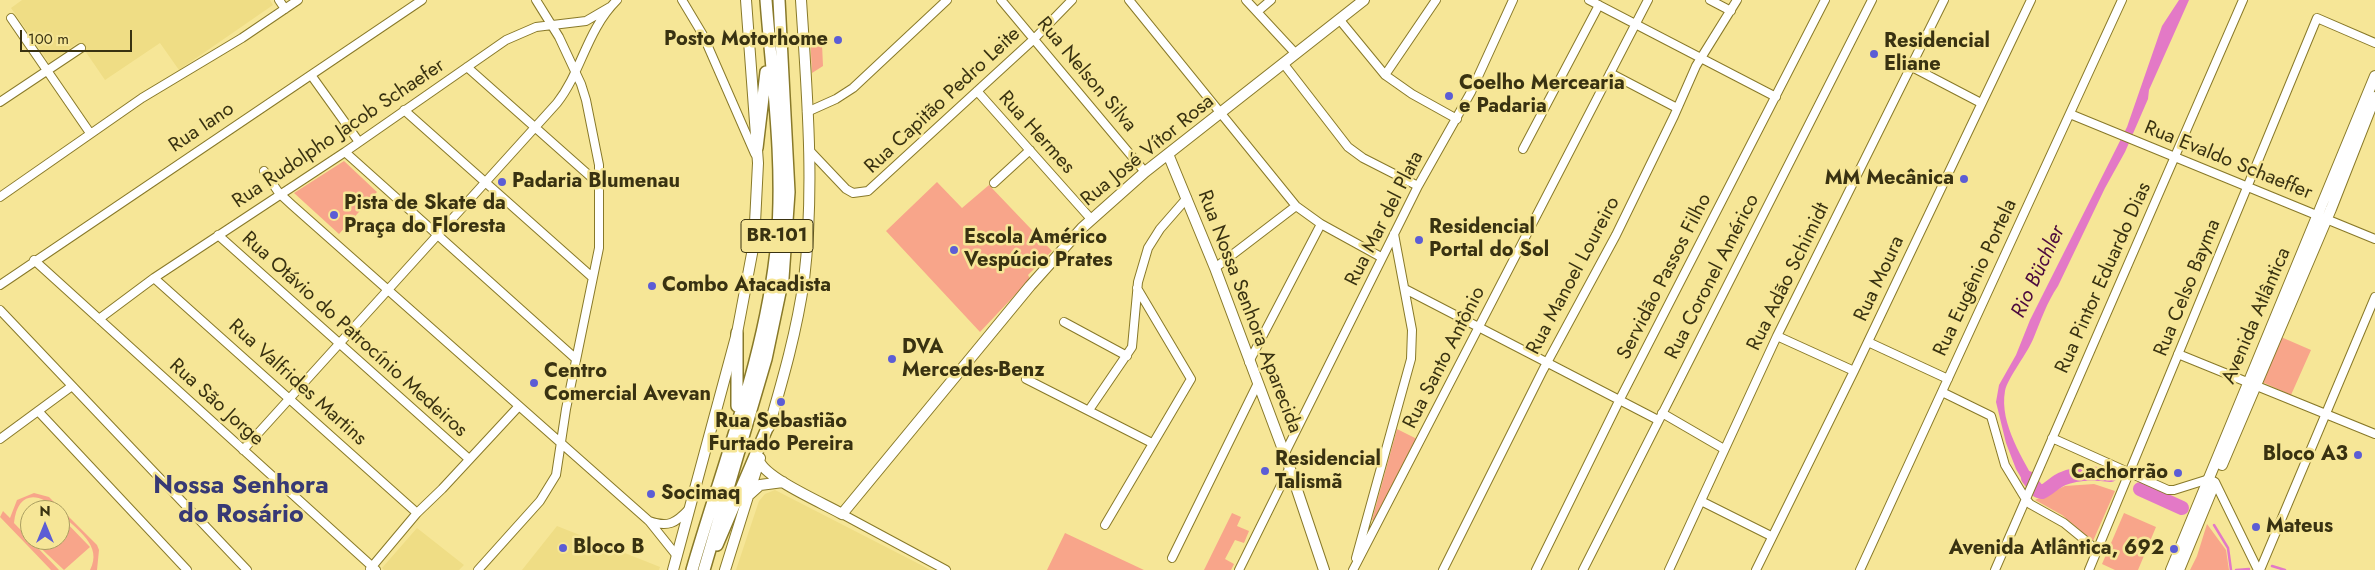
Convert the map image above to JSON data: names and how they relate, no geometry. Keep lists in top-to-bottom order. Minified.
{"streets":{"highway":["BR-101"],"main road":["Rua José Vítor Rosa","Rua Nossa Senhora Aparecida","Avenida Atlântica"],"street":["Rua Nelson Silva","Rua Capitão Pedro Leite","Rua Iano","Rua Hermes","Rua Rudolpho Jacob Schaefer","Rua Evaldo Schaeffer","Rua Mar del Plata","Rua Manoel Loureiro","Servidão Passos Filho","Rua Coronel Américo","Rua Adão Schimidt","Rua Eugênio Portela","Rua Pintor Eduardo Dias","Rua Moura","Rua Celso Bayma","Rua Otávio do Patrocínio Medeiros","Rua Santo Antônio","Rua Valfrides Martins","Rua São Jorge"]},"crossings":[["Rua Nelson Silva","Rua Capitão Pedro Leite"],["Rua Nelson Silva","Rua José Vítor Rosa"],["Rua Capitão Pedro Leite","Rua Hermes"],["Rua Iano","Rua São Jorge"],["Rua Hermes","Rua José Vítor Rosa"],["Rua Rudolpho Jacob Schaefer","Rua Otávio do Patrocínio Medeiros"],["Rua Rudolpho Jacob Schaefer","Rua Valfrides Martins"],["Rua Rudolpho Jacob Schaefer","Rua São Jorge"],["Rua José Vítor Rosa","Rua Nossa Senhora Aparecida"],["Rua Evaldo Schaeffer","Rua Eugênio Portela"],["Rua Evaldo Schaeffer","Rua Pintor Eduardo Dias"],["Rua Evaldo Schaeffer","Rua Celso Bayma"],["Rua Evaldo Schaeffer","Avenida Atlântica"],["Rua Mar del Plata","Rua Nossa Senhora Aparecida"]],"districts":["Nossa Senhora do Rosário"],"water":["Rio Büchler"],"places":["Posto Motorhome","Residencial Eliane","Coelho Mercearia e Padaria","MM Mecânica","Padaria Blumenau","Pista de Skate da Praça do Floresta","Residencial Portal do Sol","Escola Américo Vespúcio Prates","Combo Atacadista","DVA Mercedes-Benz","Centro Comercial Avevan","Rua Sebastião Furtado Pereira","Bloco A3","Residencial Talismã","Cachorrão","Socimaq","Mateus","Bloco B","Avenida Atlântica, 692"],"scale_bar":"100 m","north":"top"}
